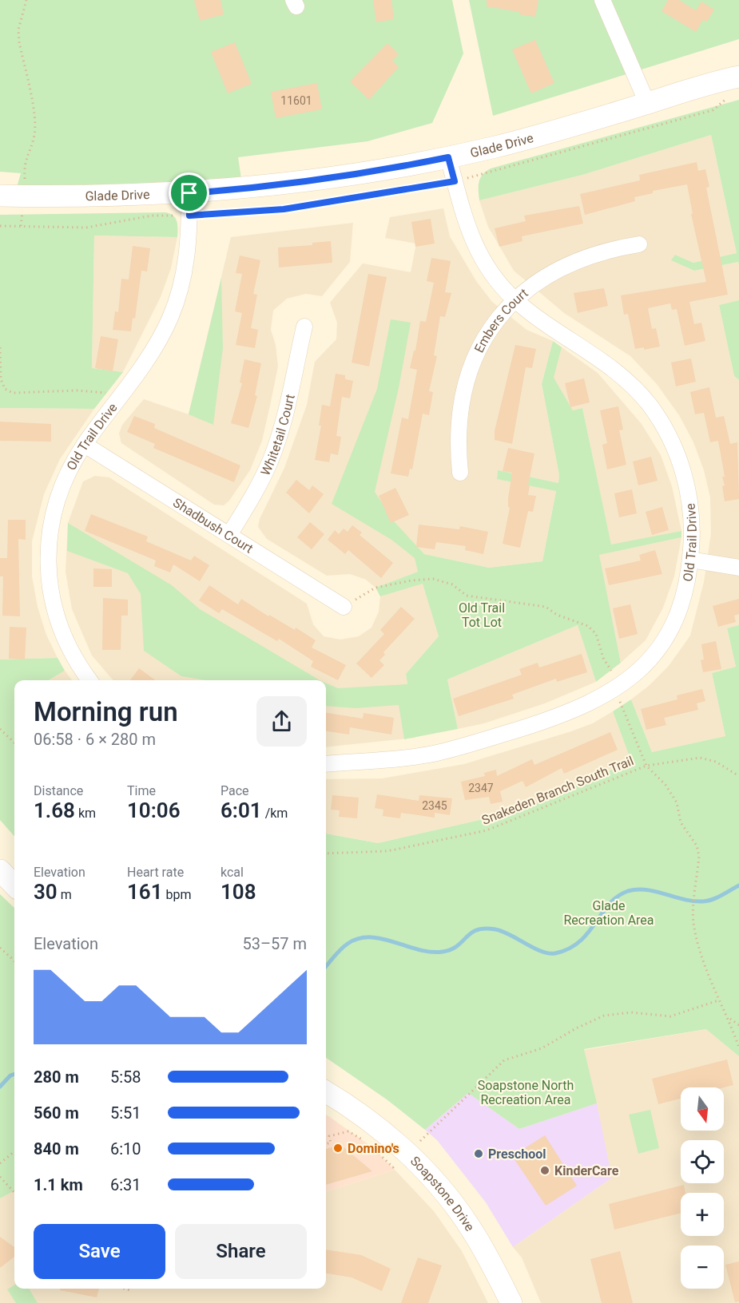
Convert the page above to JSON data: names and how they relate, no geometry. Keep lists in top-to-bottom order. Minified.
{"streets":{"street":["Glade Drive","Embers Court","Whitetail Court","Old Trail Drive","Shadbush Court","Soapstone Drive"],"path":["Snakeden Branch South Trail"]},"crossings":[["Glade Drive","Old Trail Drive"],["Embers Court","Old Trail Drive"],["Whitetail Court","Shadbush Court"],["Old Trail Drive","Shadbush Court"]],"parks":["Old Trail Tot Lot","Glade Recreation Area","Soapstone North Recreation Area"],"places":["Domino's","Preschool","KinderCare"],"house_numbers":["11601","2347","2345"],"north":"bottom","page":{"heading":["Morning run","06:58 · 6 × 280 m"],"stats":[["Distance","1.68 km"],["Time","10:06"],["Pace","6:01 /km"],["Elevation","30 m"],["Heart rate","161 bpm"],["kcal","108"]],"chart":["Elevation","53–57 m"],"list":[{"name":"280 m","note":"5:58"},{"name":"560 m","note":"5:51"},{"name":"840 m","note":"6:10"},{"name":"1.1 km","note":"6:31"}],"map_buttons":["+","−"],"buttons":["Save","Share"]}}
